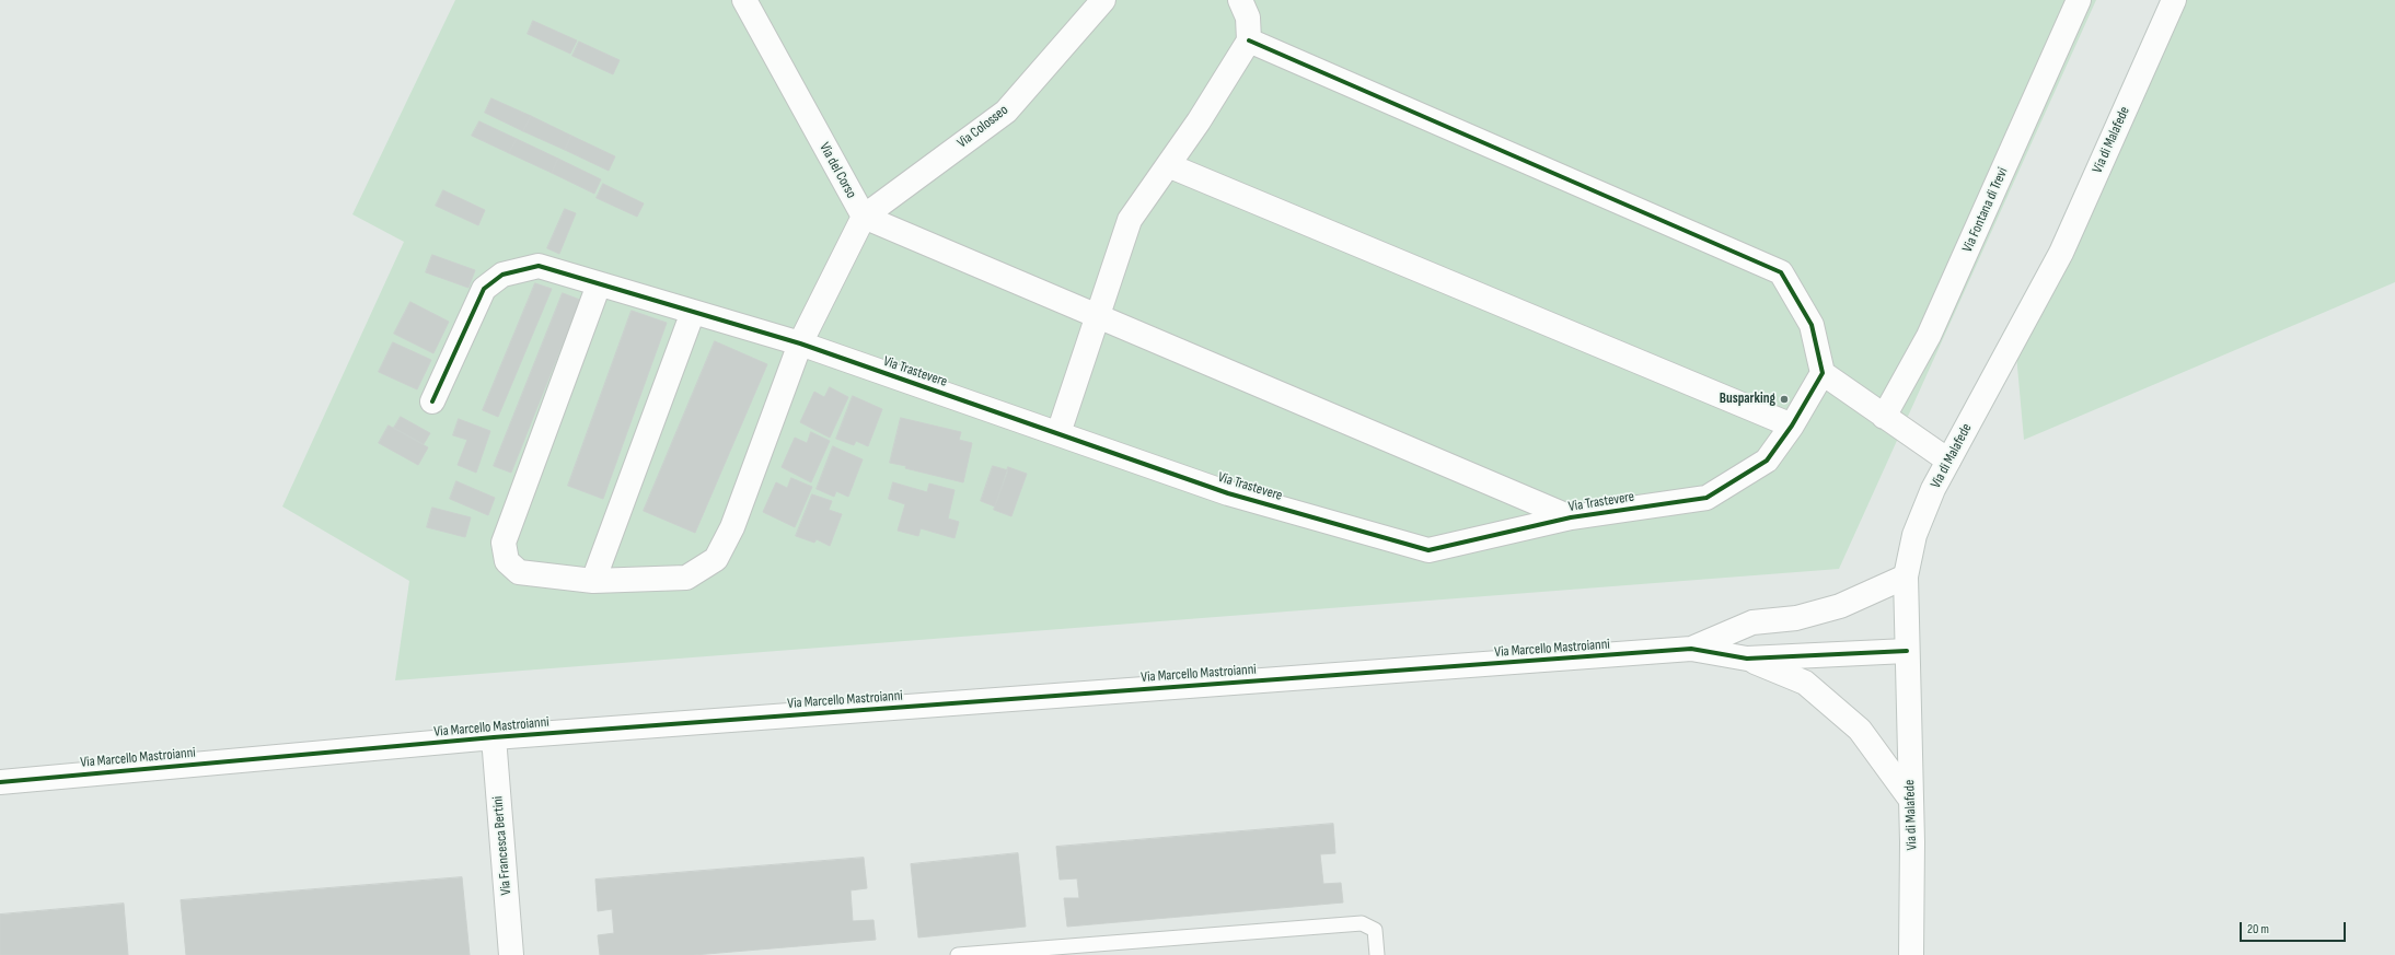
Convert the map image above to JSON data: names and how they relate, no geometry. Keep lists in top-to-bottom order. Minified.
{"streets":{"street":["Via Colosseo","Via di Malafede","Via del Corso","Via Fontana di Trevi","Via Trastevere","Via Marcello Mastroianni","Via Francesca Bertini"]},"crossings":[["Via Colosseo","Via del Corso"],["Via Marcello Mastroianni","Via Francesca Bertini"]],"places":["Busparking"],"scale_bar":"20 m"}
